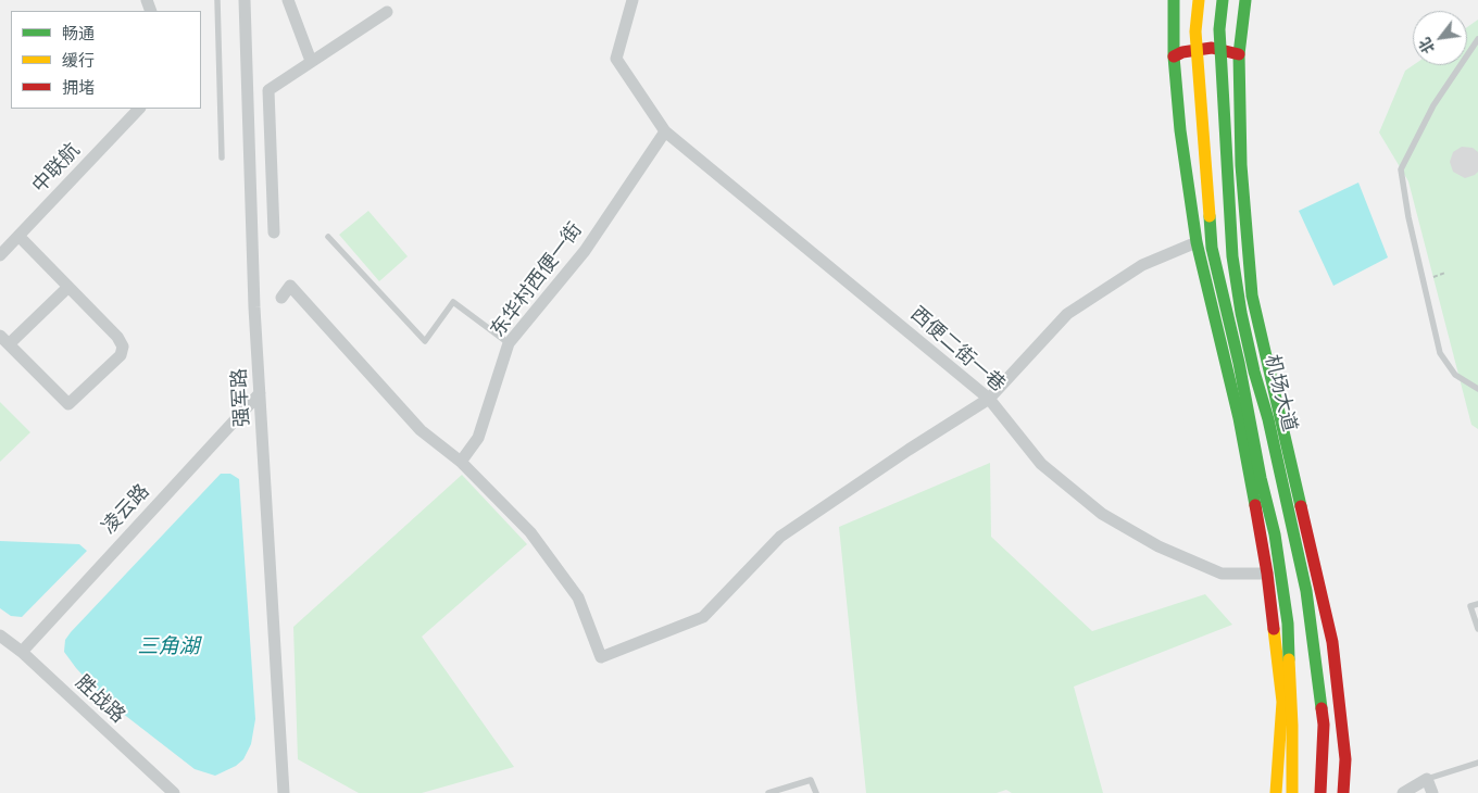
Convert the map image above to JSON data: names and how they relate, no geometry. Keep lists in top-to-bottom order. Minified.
{"streets":{"main road":["机场大道"],"street":["中联航","东华村西便一街","西便二街一巷","强军路","凌云路","胜战路"]},"crossings":[["东华村西便一街","西便二街一巷"],["强军路","凌云路"],["凌云路","胜战路"]],"water":["三角湖"],"legend":["畅通","缓行","拥堵"],"north":"bottom left"}
